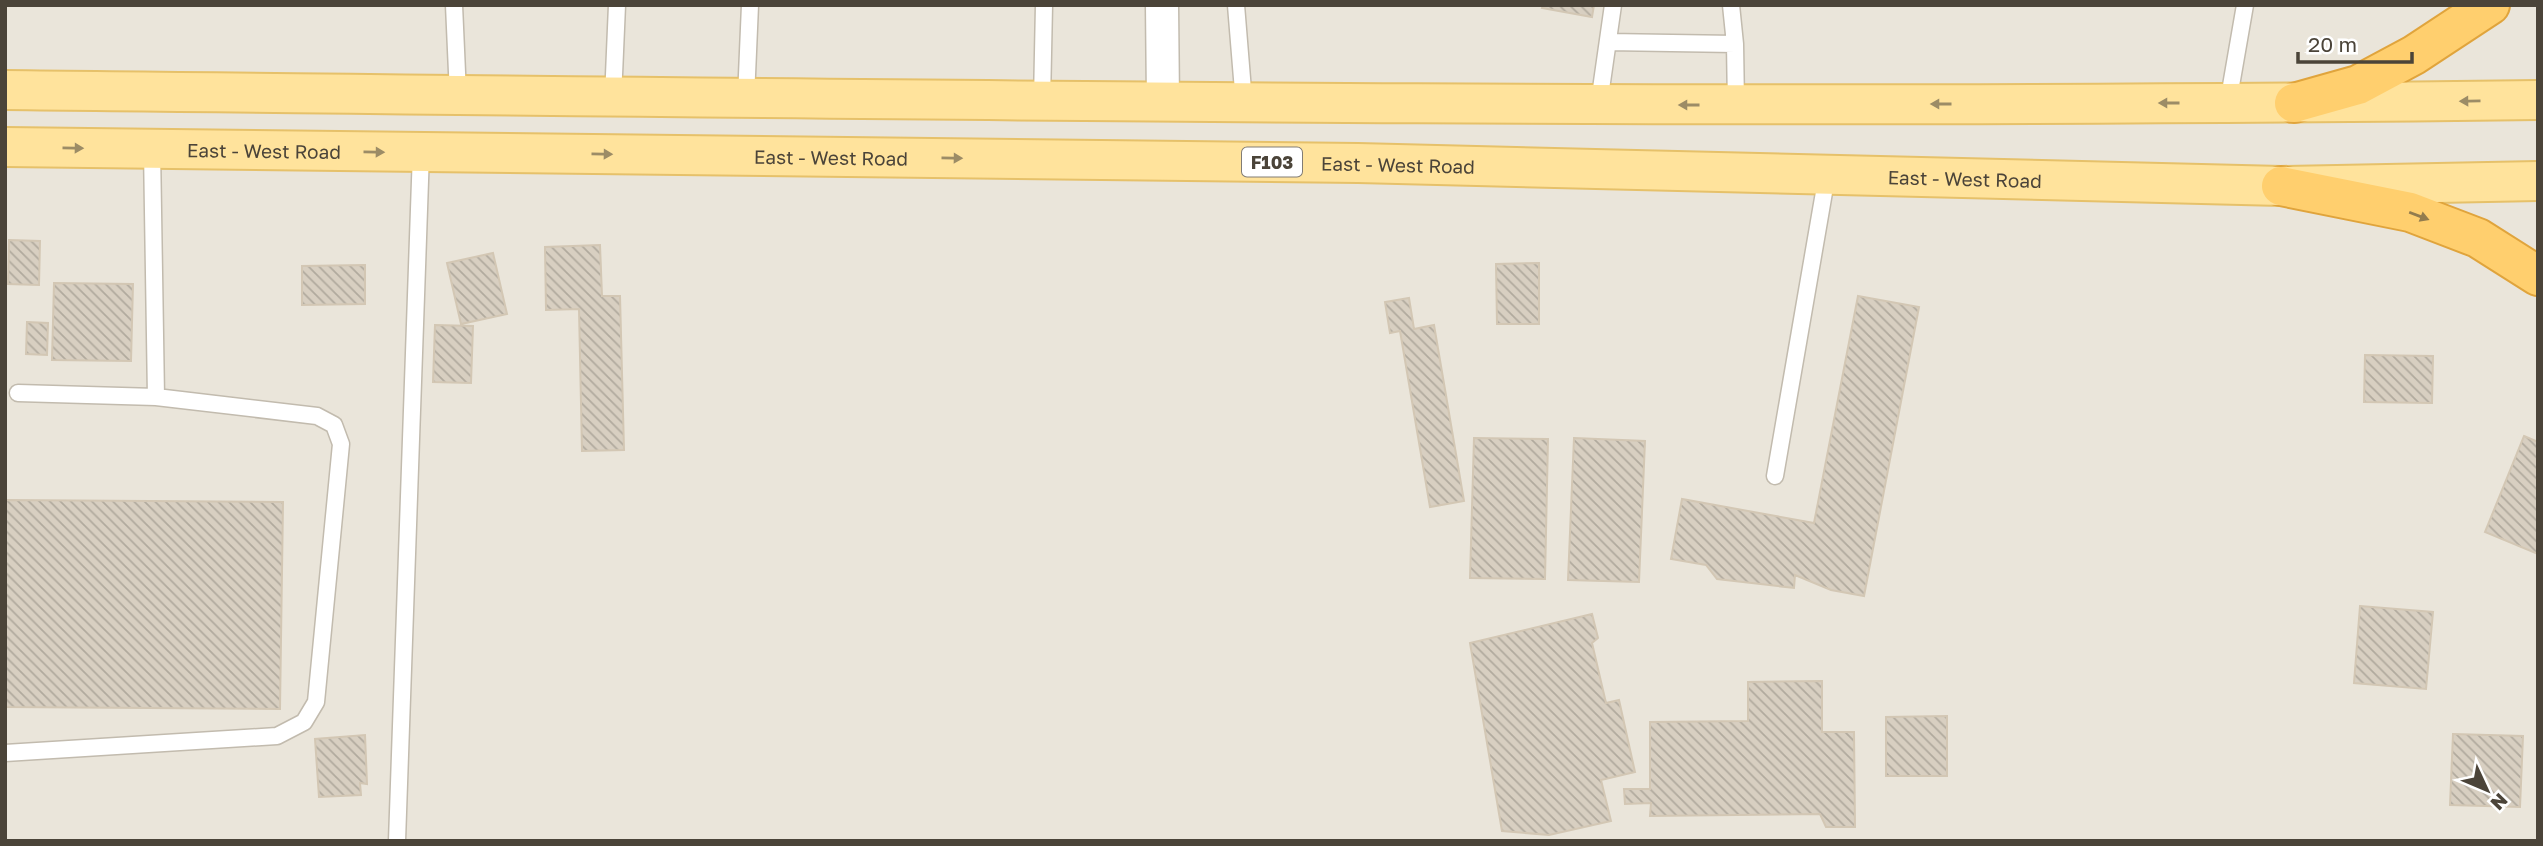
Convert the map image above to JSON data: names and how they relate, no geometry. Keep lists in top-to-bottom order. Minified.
{"streets":{"main road":["East - West Road","F103"]},"scale_bar":"20 m","north":"bottom right"}
